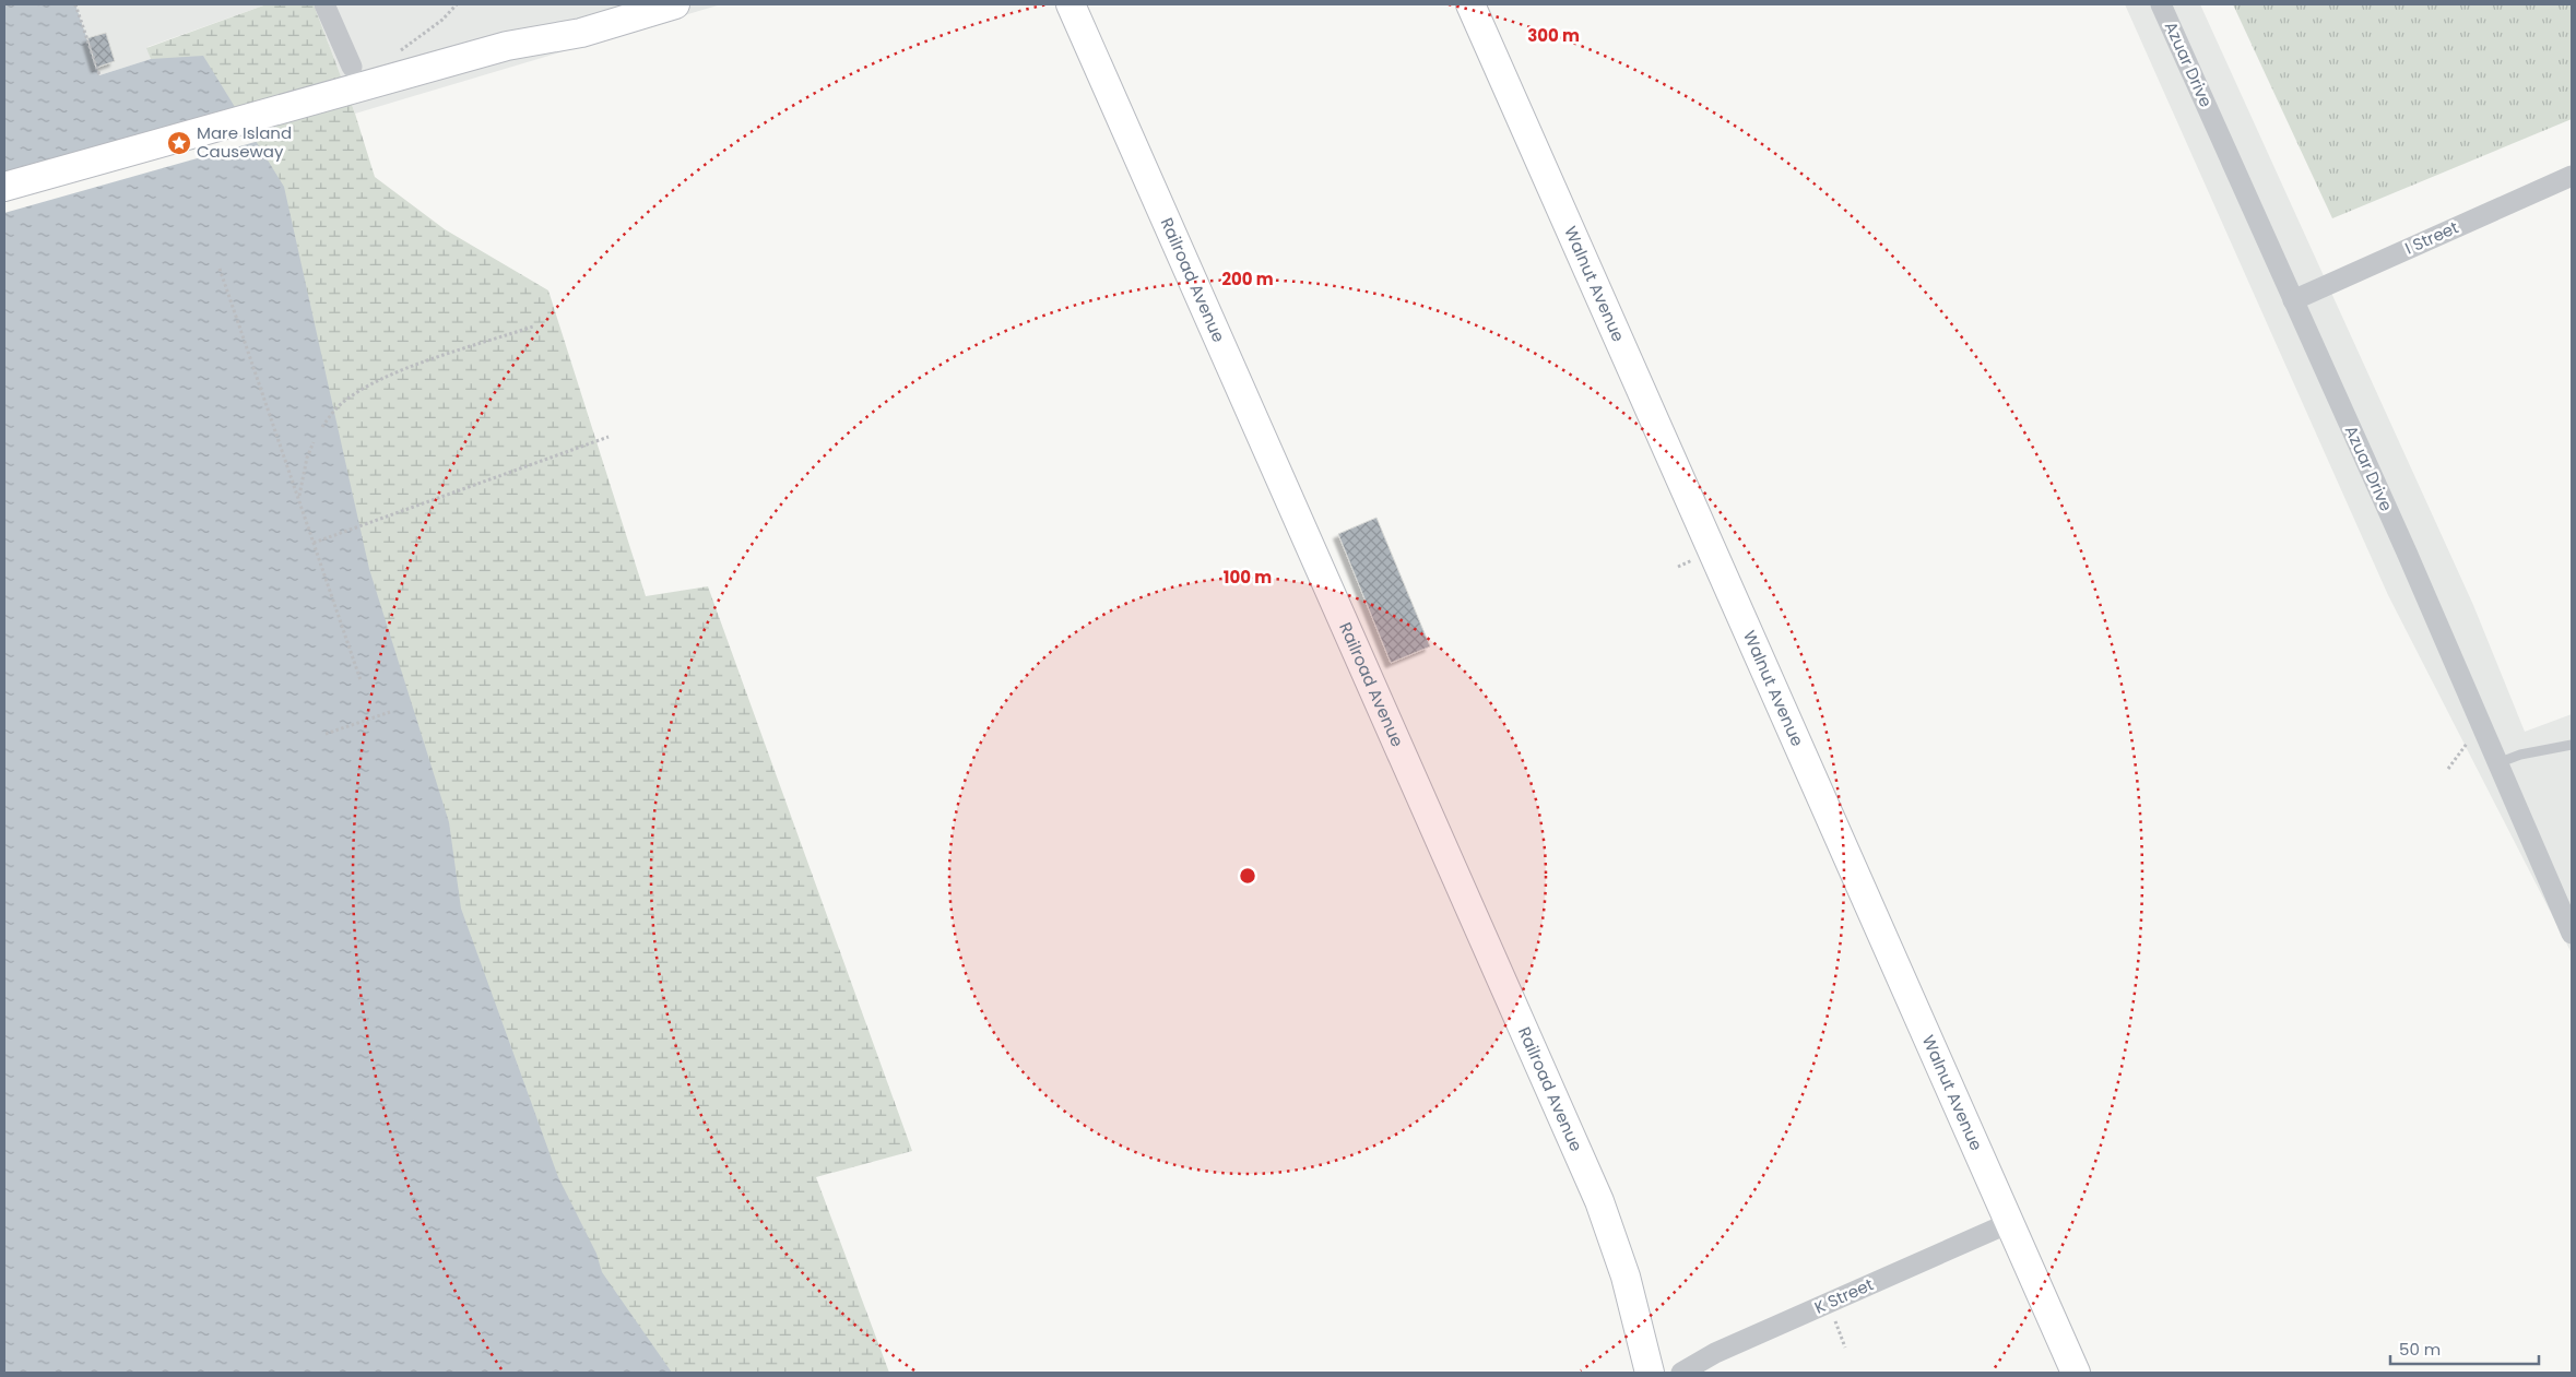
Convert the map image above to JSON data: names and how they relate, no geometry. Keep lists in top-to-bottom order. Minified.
{"streets":{"main road":["Railroad Avenue","Walnut Avenue"],"street":["Azuar Drive","I Street","K Street"]},"crossings":[["Azuar Drive","I Street"],["Walnut Avenue","K Street"]],"places":{"place":["Mare Island Causeway"]},"scale_bar":"50 m","rings":["300 m","200 m","100 m"]}
